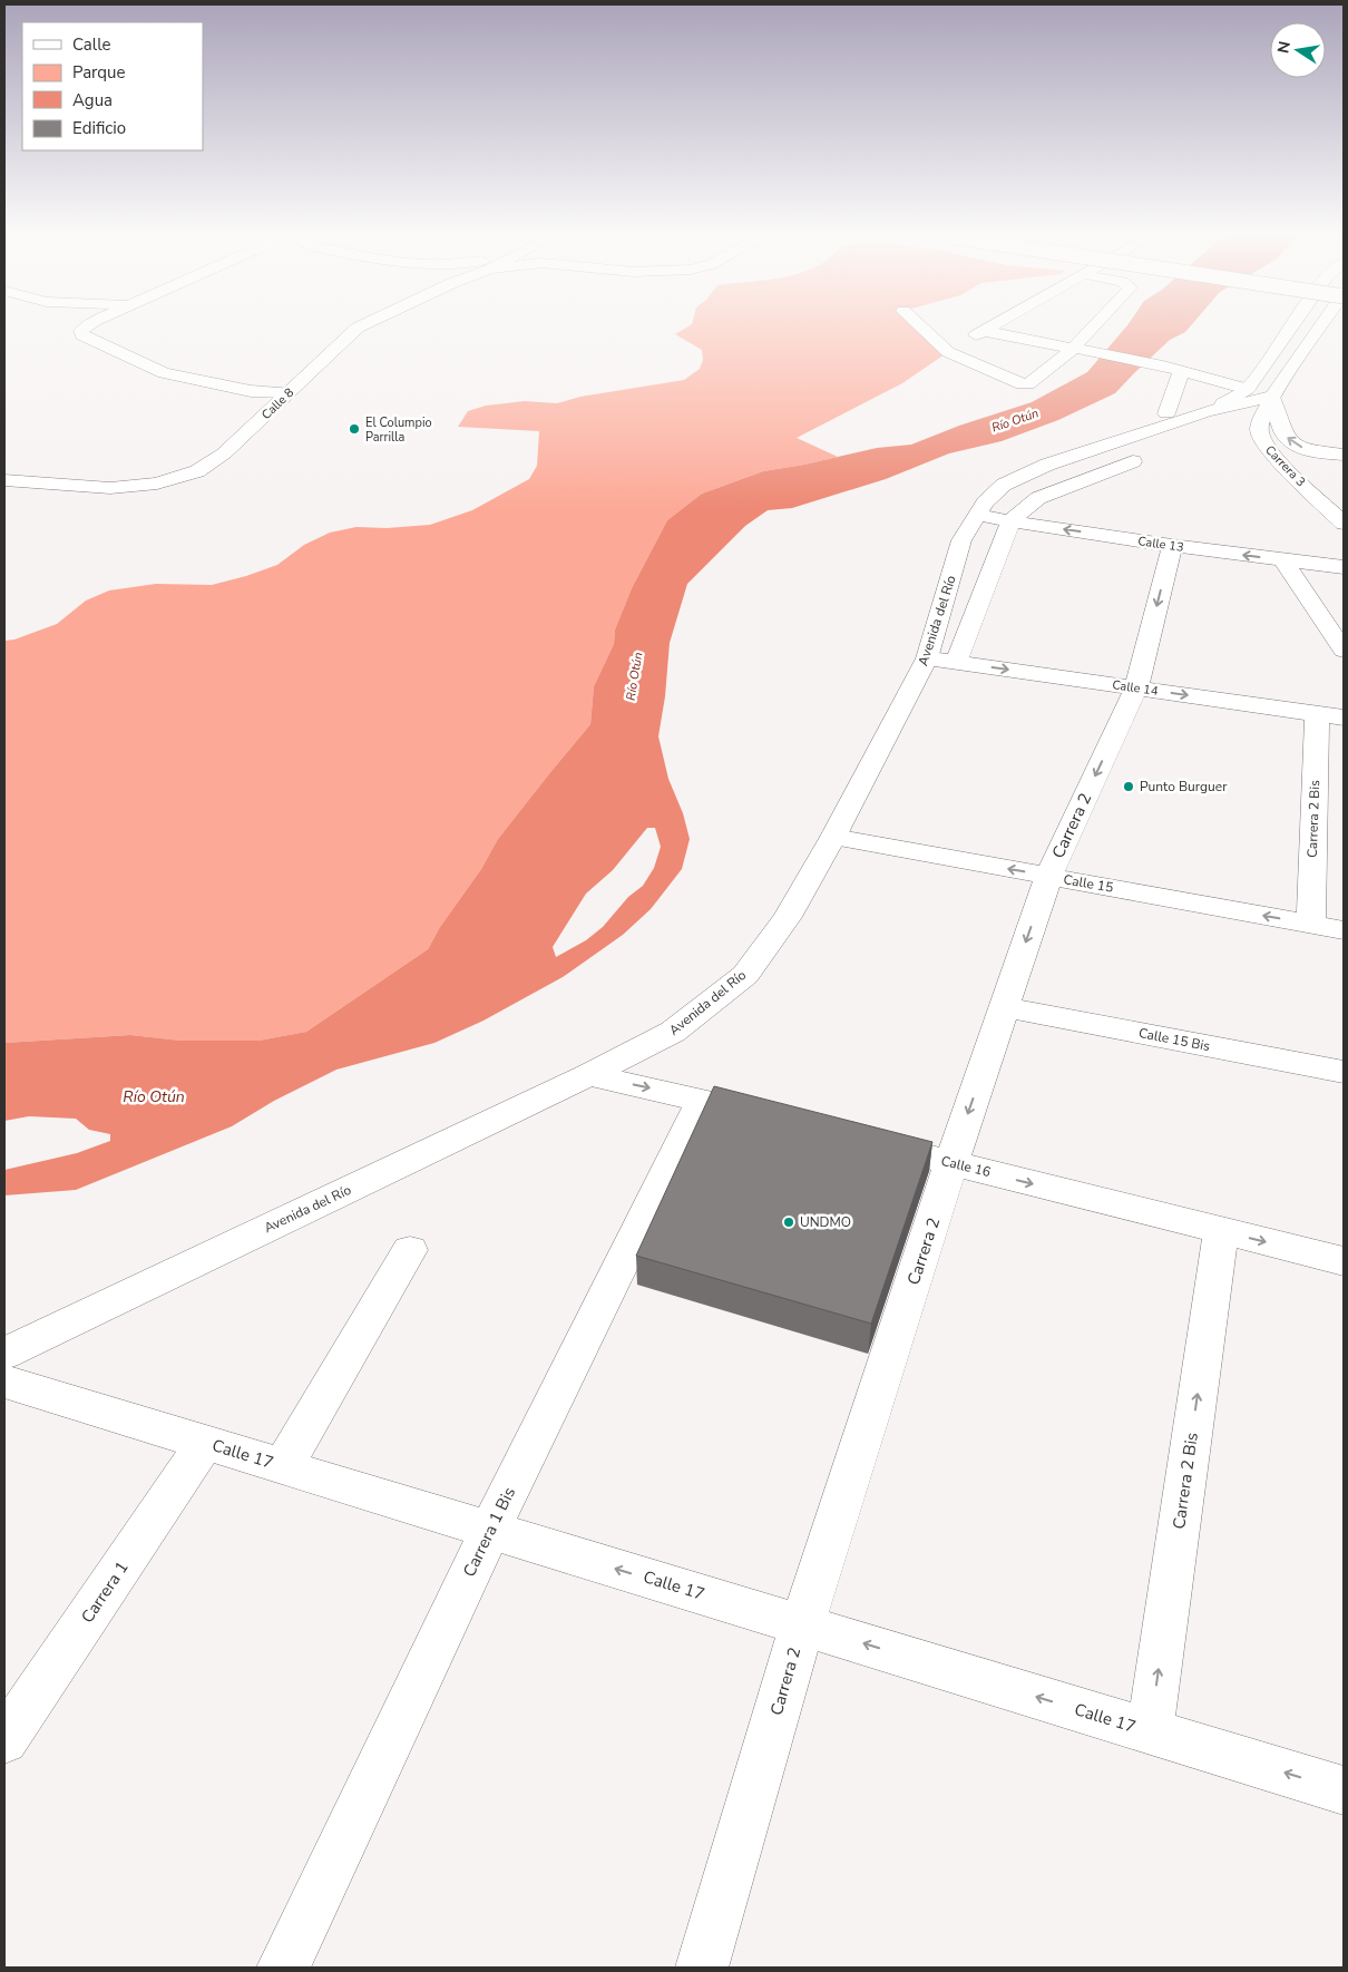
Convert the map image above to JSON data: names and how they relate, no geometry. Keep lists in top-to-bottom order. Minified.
{"streets":{"street":["Calle 8","Carrera 3","Calle 13","Avenida del Río","Calle 14","Carrera 2 Bis","Carrera 2","Calle 15","Calle 15 Bis","Calle 16","Calle 17","Carrera 1 Bis","Carrera 1"]},"crossings":[["Calle 13","Avenida del Río"],["Calle 13","Carrera 2"],["Avenida del Río","Calle 14"],["Avenida del Río","Calle 15"],["Calle 14","Carrera 2 Bis"],["Calle 14","Carrera 2"],["Carrera 2 Bis","Calle 15"],["Carrera 2 Bis","Calle 16"],["Carrera 2 Bis","Calle 17"],["Carrera 2","Calle 15"],["Carrera 2","Calle 15 Bis"],["Carrera 2","Calle 16"],["Carrera 2","Calle 17"],["Calle 17","Carrera 1 Bis"],["Calle 17","Carrera 1"]],"one_way":["Calle 14","Carrera 2 Bis","Carrera 2","Calle 15","Calle 16","Calle 17"],"water":["Río Otún"],"places":["El Columpio Parrilla","Punto Burguer","UNDMO"],"legend":["Calle","Parque","Agua","Edificio"],"north":"left"}
